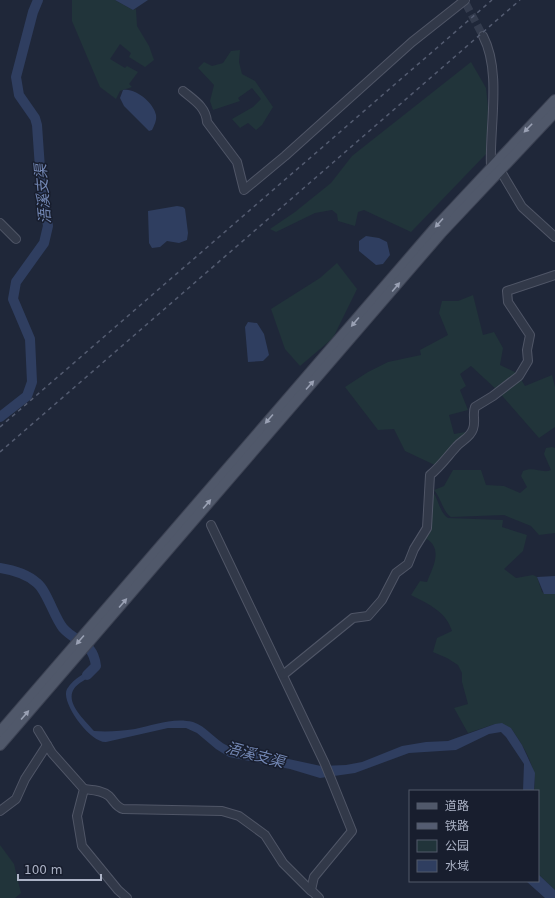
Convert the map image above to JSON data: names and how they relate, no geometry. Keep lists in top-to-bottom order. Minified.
{"water":["浯溪支渠"],"legend":["道路","铁路","公园","水域"],"scale_bar":"100 m"}
